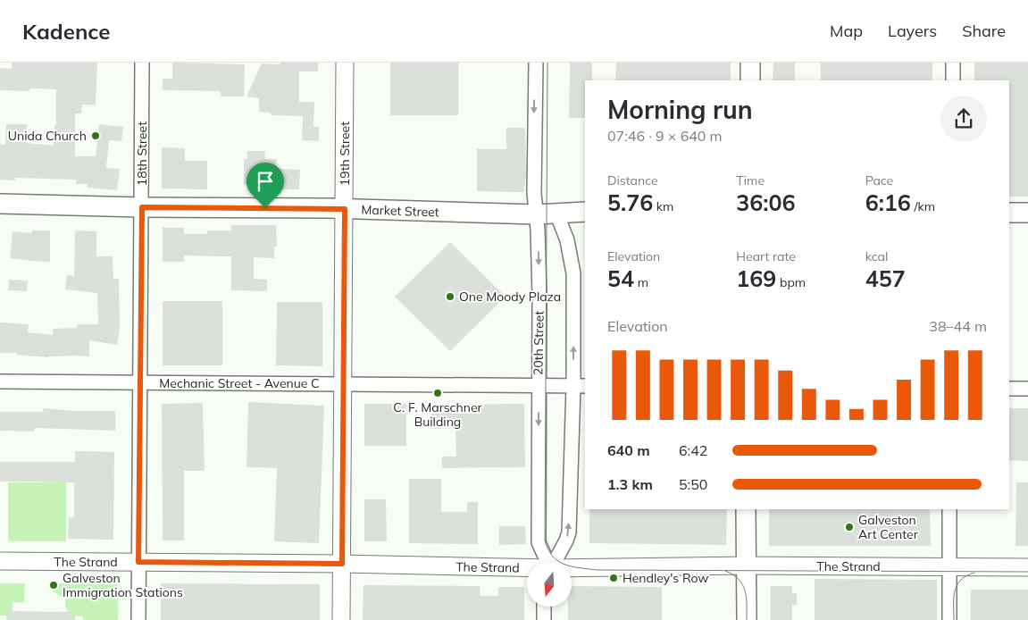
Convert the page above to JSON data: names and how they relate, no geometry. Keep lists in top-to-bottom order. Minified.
{"streets":{"main road":["Market Street"],"street":["18th Street","19th Street","20th Street","Mechanic Street - Avenue C","The Strand"]},"crossings":[["18th Street","Market Street"],["18th Street","Mechanic Street - Avenue C"],["18th Street","The Strand"],["19th Street","Market Street"],["19th Street","Mechanic Street - Avenue C"],["19th Street","The Strand"],["Market Street","20th Street"],["20th Street","Mechanic Street - Avenue C"]],"places":["Unida Church","One Moody Plaza","C. F. Marschner Building","Galveston Art Center","Hendley's Row","Galveston Immigration Stations"],"north":"bottom","page":{"header":"Kadence","nav":["Map","Layers","Share"],"heading":["Morning run","07:46 · 9 × 640 m"],"stats":[["Distance","5.76 km"],["Time","36:06"],["Pace","6:16 /km"],["Elevation","54 m"],["Heart rate","169 bpm"],["kcal","457"]],"chart":["Elevation","38–44 m"],"list":[{"name":"640 m","note":"6:42"},{"name":"1.3 km","note":"5:50"}]}}
